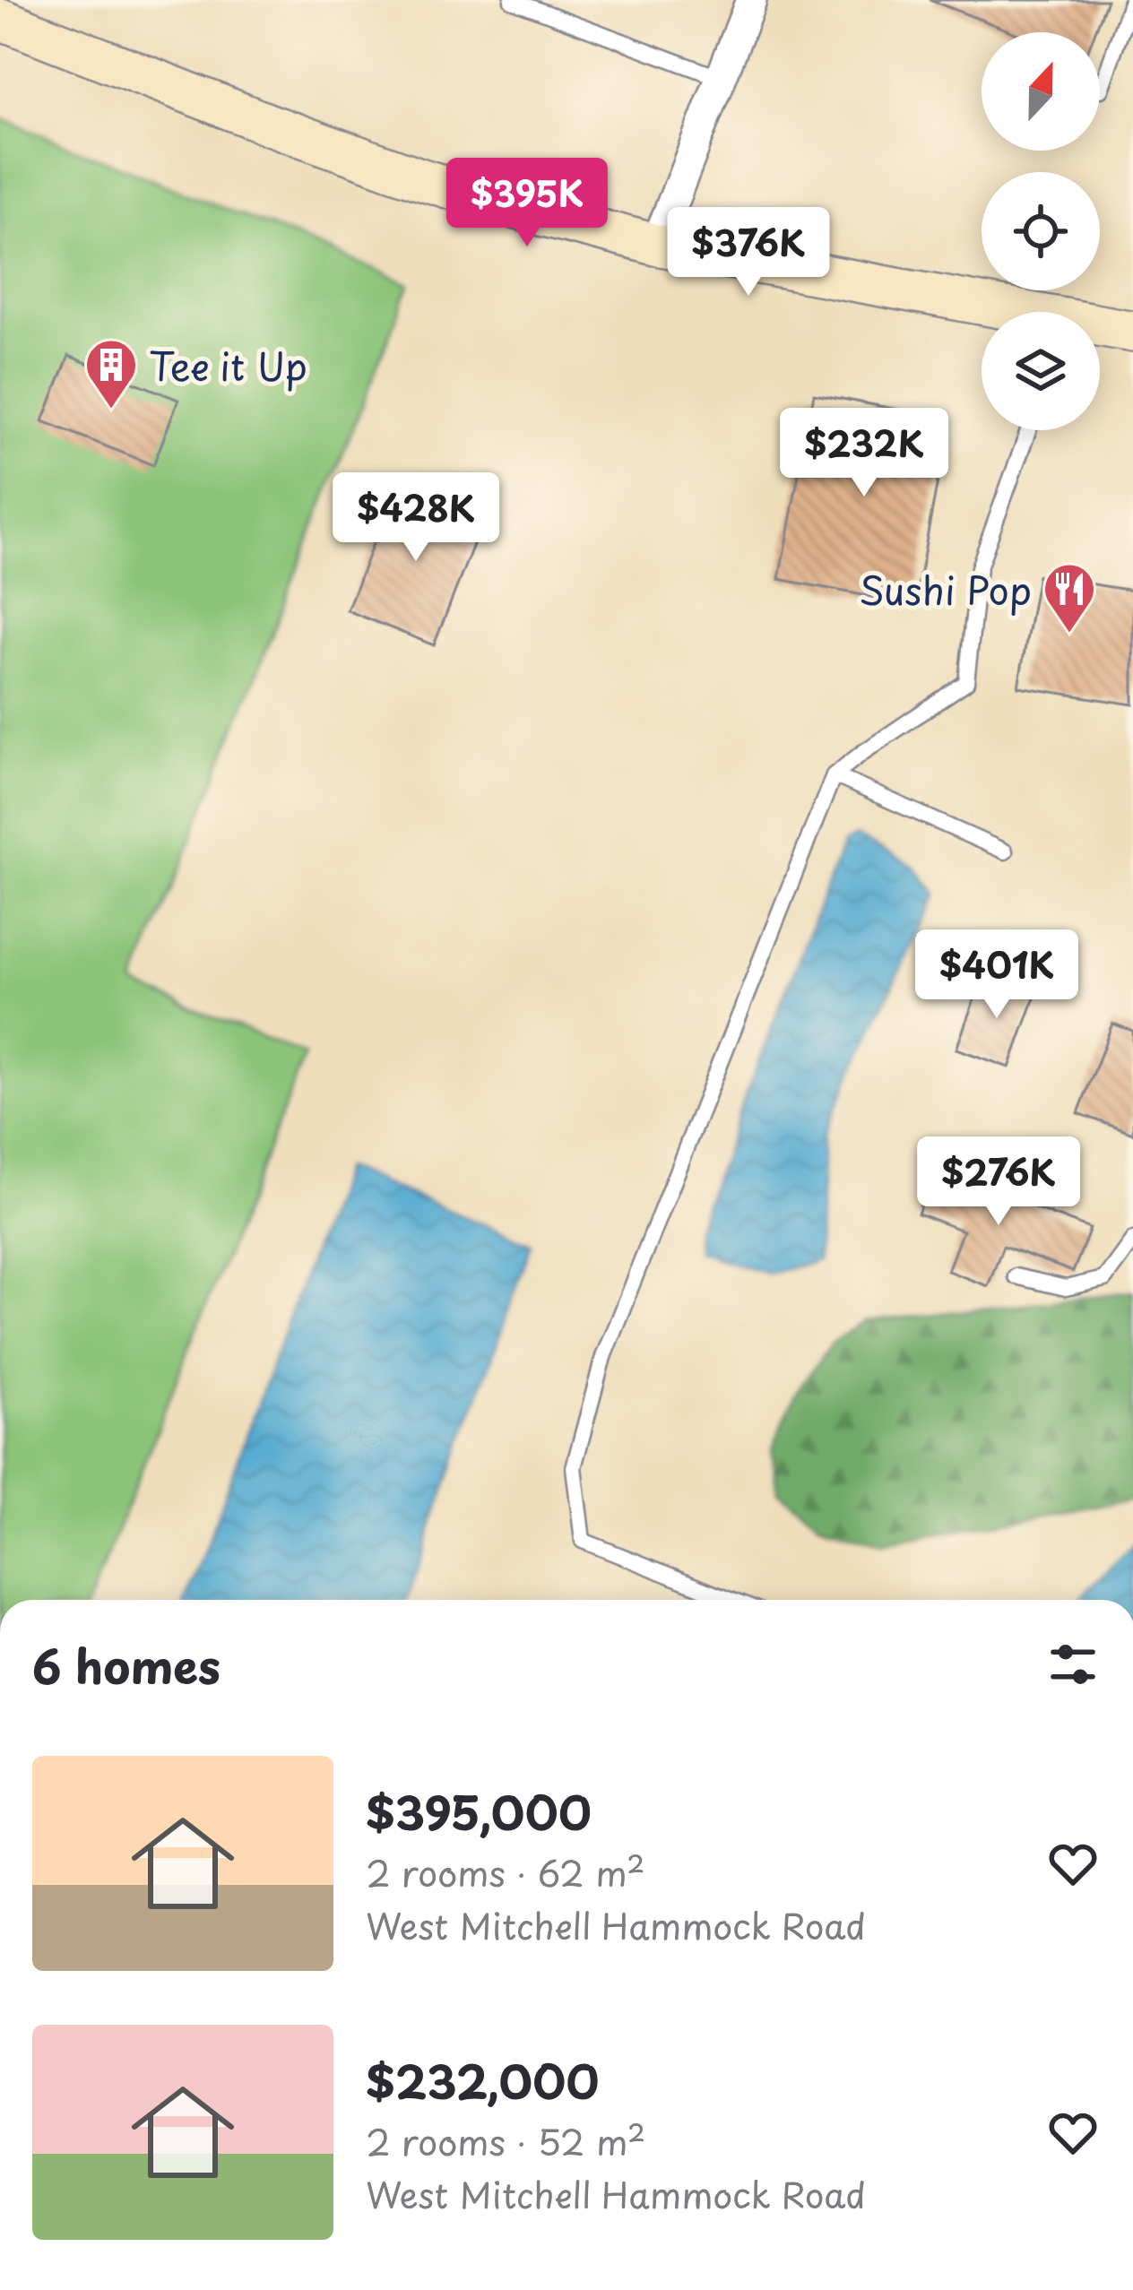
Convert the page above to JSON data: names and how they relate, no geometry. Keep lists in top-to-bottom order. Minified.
{"places":{"building":["Tee it Up"],"restaurant":["Sushi Pop"]},"north":"top","page":{"price":["$395K","$376K","$232K","$428K","$401K","$276K"],"heading":"6 homes","list":[{"name":"$395,000","note":"2 rooms · 62 m² · West Mitchell Hammock Road"},{"name":"$232,000","note":"2 rooms · 52 m² · West Mitchell Hammock Road"}]}}
